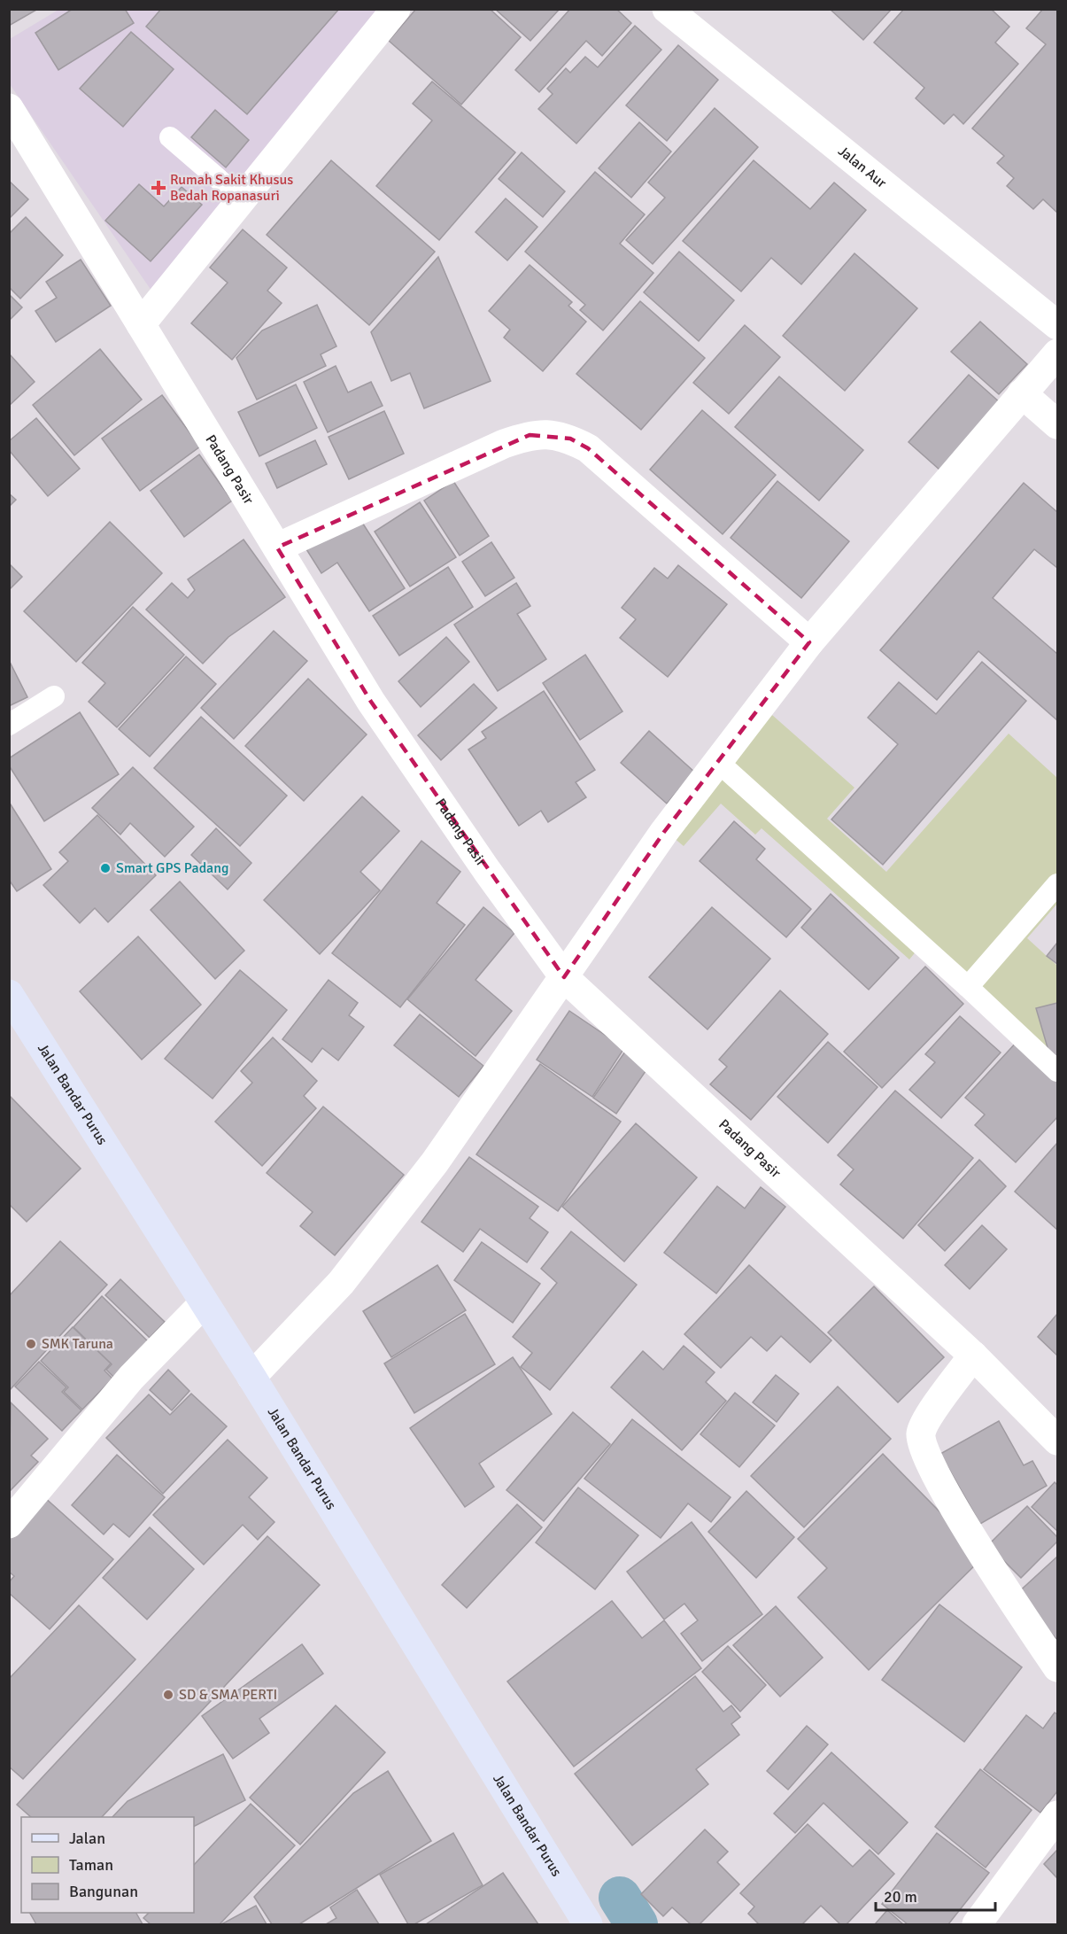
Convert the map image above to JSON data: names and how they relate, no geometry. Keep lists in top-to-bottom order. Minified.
{"streets":{"street":["Jalan Aur","Padang Pasir","Jalan Bandar Purus"]},"places":{"health":["Rumah Sakit Khusus Bedah Ropanasuri"],"other":["Smart GPS Padang","SMK Taruna","SD & SMA PERTI"]},"legend":["Jalan","Taman","Bangunan"],"scale_bar":"20 m"}
